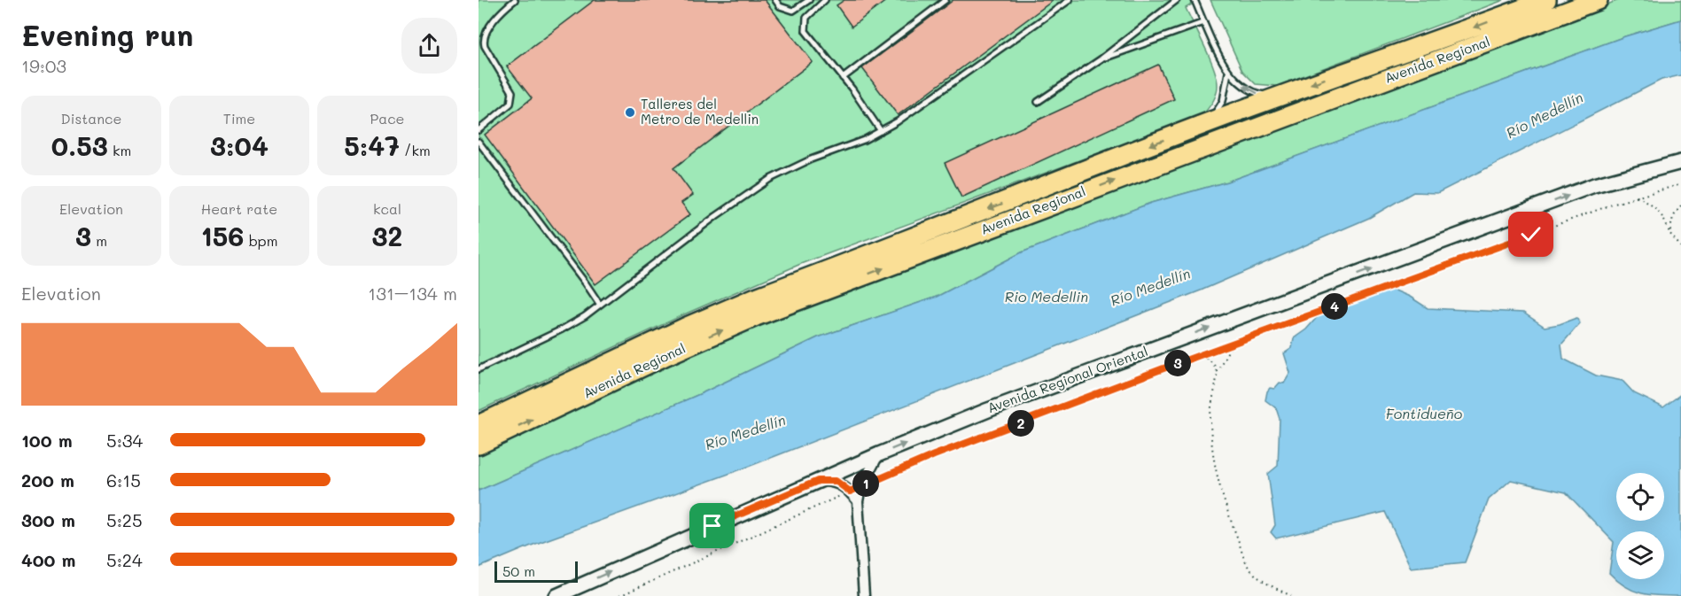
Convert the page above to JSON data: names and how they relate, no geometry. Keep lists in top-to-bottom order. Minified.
{"streets":{"highway":["Avenida Regional"],"main road":["Avenida Regional Oriental"]},"one_way":["Avenida Regional Oriental"],"water":["Río Medellín","Rio Medellin","Fontidueño"],"places":["Talleres del Metro de Medellin"],"scale_bar":"50 m","page":{"heading":["Evening run","19:03"],"stats":[["Distance","0.53 km"],["Time","3:04"],["Pace","5:47 /km"],["Elevation","3 m"],["Heart rate","156 bpm"],["kcal","32"]],"chart":["Elevation","131–134 m"],"pins":["4","3","2","1"],"list":[{"name":"100 m","note":"5:34"},{"name":"200 m","note":"6:15"},{"name":"300 m","note":"5:25"},{"name":"400 m","note":"5:24"}],"scale":"50 m"}}
